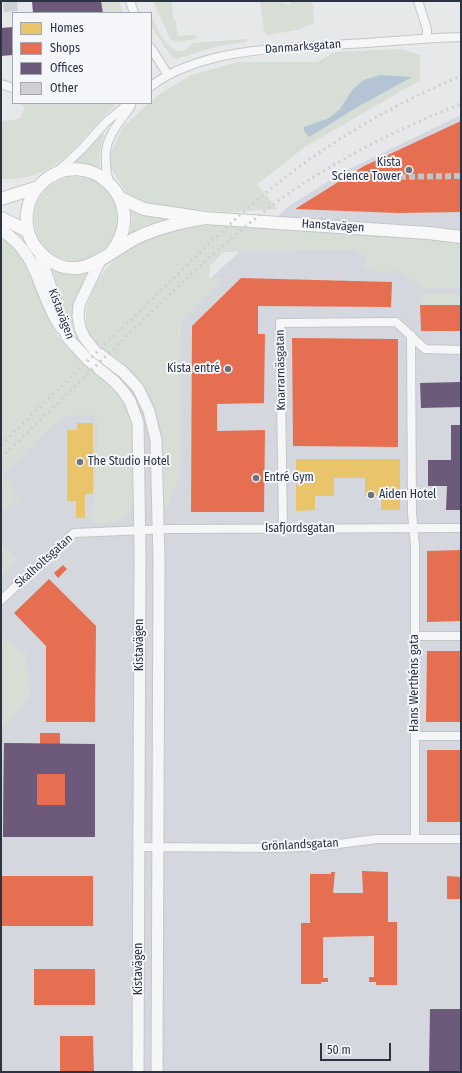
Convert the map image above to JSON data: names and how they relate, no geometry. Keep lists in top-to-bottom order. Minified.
{"streets":{"main road":["Hanstavägen"],"street":["Danmarksgatan","Kistavägen","Knarrarnäsgatan","Isafjordsgatan","Skalholtsgatan","Hans Werthéns gata","Grönlandsgatan"]},"crossings":[["Hanstavägen","Kistavägen"],["Kistavägen","Isafjordsgatan"],["Kistavägen","Skalholtsgatan"],["Kistavägen","Grönlandsgatan"],["Knarrarnäsgatan","Isafjordsgatan"],["Isafjordsgatan","Skalholtsgatan"],["Isafjordsgatan","Hans Werthéns gata"],["Hans Werthéns gata","Grönlandsgatan"]],"places":["Kista Science Tower","Kista entré","The Studio Hotel","Entré Gym","Aiden Hotel"],"legend":["Homes","Shops","Offices","Other"],"scale_bar":"50 m"}
